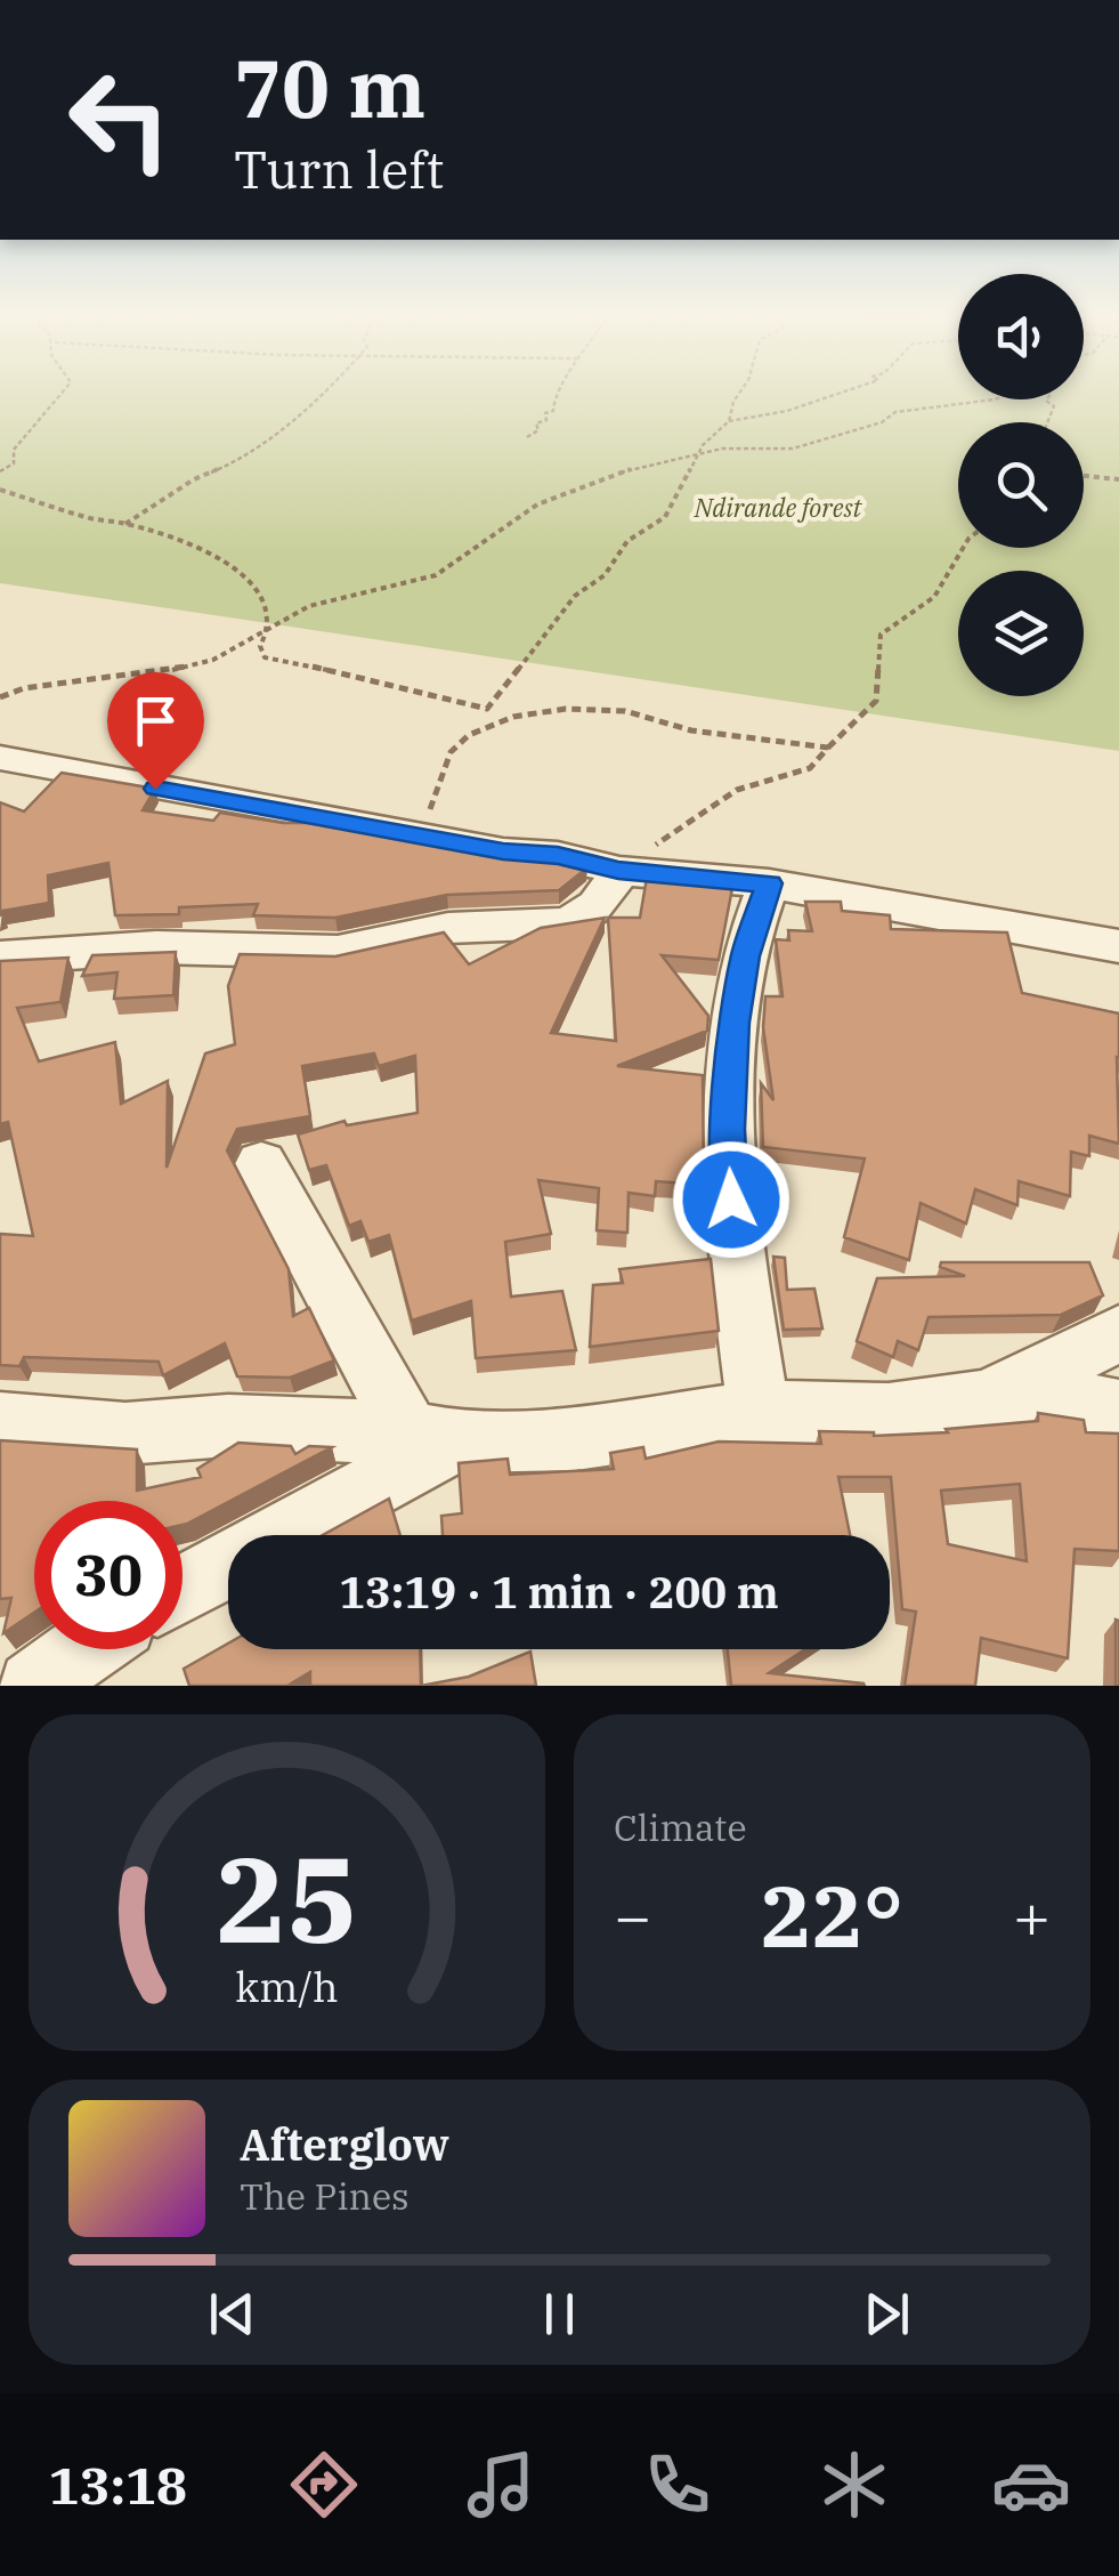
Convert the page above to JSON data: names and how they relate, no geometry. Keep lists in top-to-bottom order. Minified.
{"parks":["Ndirande forest"],"page":{"turn":["70 m","Turn left"],"limit":"30","trip":"13:19 · 1 min · 200 m","tile":"Climate","heat":["−","22°","+"],"song":["Afterglow","The Pines"],"tabs":"13:18","gauge":["25","km/h"]}}
